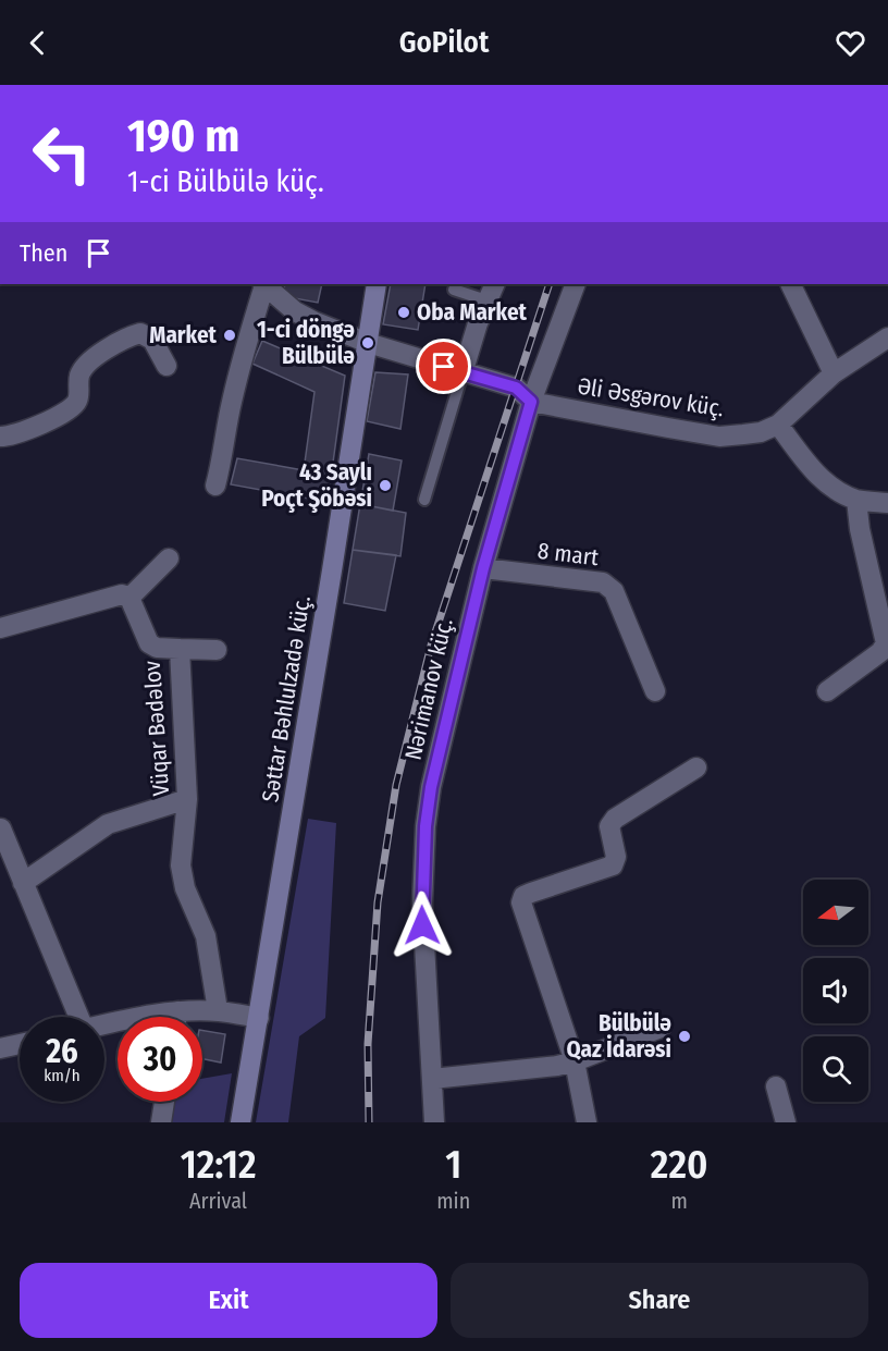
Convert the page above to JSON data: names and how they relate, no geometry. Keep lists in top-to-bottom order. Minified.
{"streets":{"main road":["Səttar Bəhlulzadə küç."],"street":["Əli Əsgərov küç.","8 mart","Nərimanov küç.","Vüqar Bədəlov"]},"crossings":[["Əli Əsgərov küç.","Nərimanov küç."],["8 mart","Nərimanov küç."]],"places":["Oba Market","Market","1-ci döngə Bülbülə","43 Saylı Poçt Şöbəsi","Bülbülə Qaz İdarəsi"],"north":"left","page":{"header":"GoPilot","turn":["190 m","1-ci Bülbülə küç."],"then":"Then","speed":"26 km/h","limit":"30","eta":["12:12","Arrival","1","min","220","m"],"buttons":["Exit","Share"]}}
